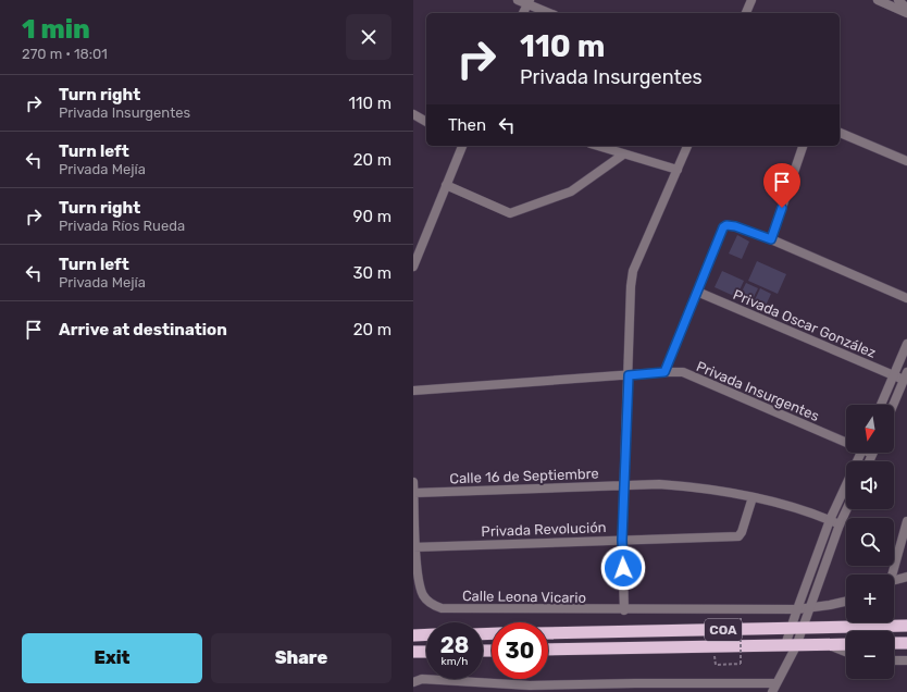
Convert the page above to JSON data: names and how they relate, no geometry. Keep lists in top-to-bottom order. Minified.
{"streets":{"highway":["COA"],"street":["Privada Oscar González","Privada Insurgentes","Calle 16 de Septiembre","Privada Revolución","Calle Leona Vicario"]},"crossings":[["Calle 16 de Septiembre","Privada Revolución"],["Calle 16 de Septiembre","Calle Leona Vicario"],["Privada Revolución","Calle Leona Vicario"]],"north":"bottom","page":{"heading":["1 min","270 m · 18:01"],"turn":["110 m","Privada Insurgentes"],"list":[{"name":"Turn right","note":"Privada Insurgentes","value":"110 m"},{"name":"Turn left","note":"Privada Mejía","value":"20 m"},{"name":"Turn right","note":"Privada Ríos Rueda","value":"90 m"},{"name":"Turn left","note":"Privada Mejía","value":"30 m"},{"name":"Arrive at destination","value":"20 m"}],"then":"Then","map_buttons":["+","−"],"speed":"28 km/h","limit":"30","buttons":["Exit","Share"]}}
